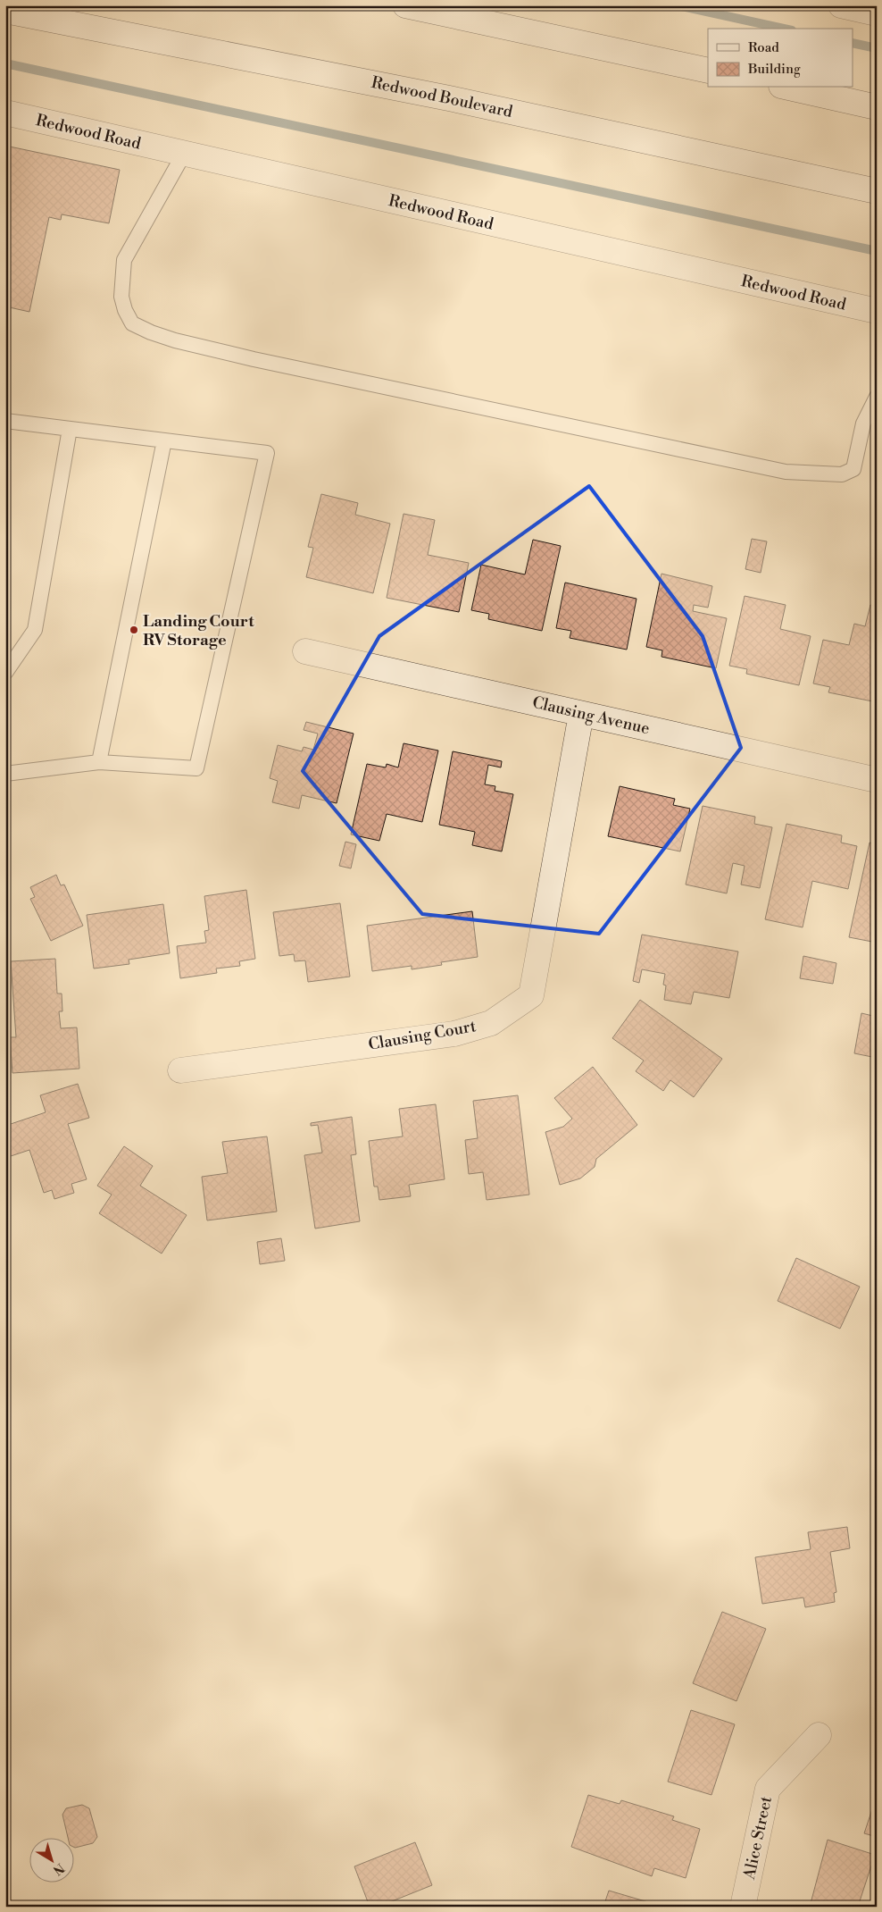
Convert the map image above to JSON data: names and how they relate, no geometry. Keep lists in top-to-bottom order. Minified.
{"streets":{"street":["Redwood Boulevard","Redwood Road","Clausing Avenue","Clausing Court","Alice Street"]},"crossings":[["Clausing Avenue","Clausing Court"]],"places":["Landing Court RV Storage"],"legend":["Road","Building"],"north":"bottom right"}
